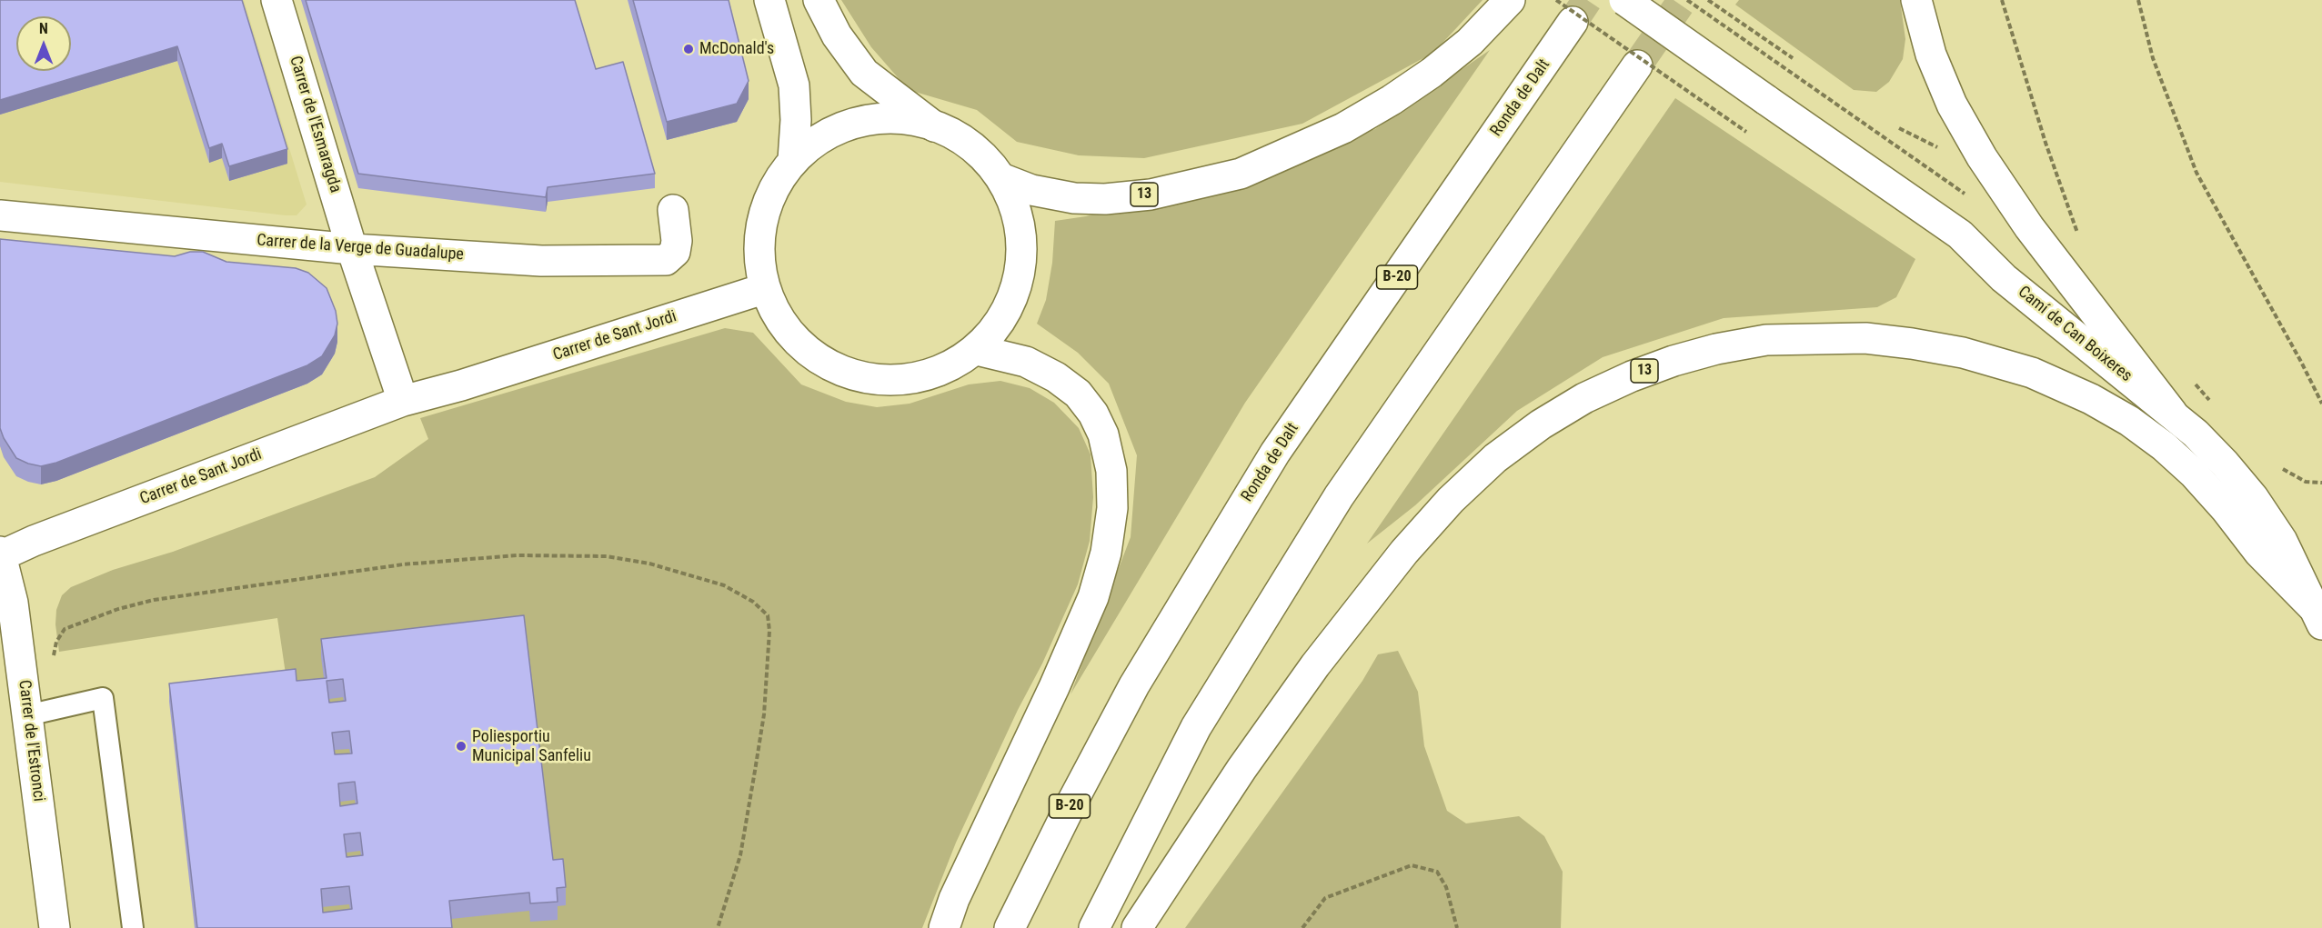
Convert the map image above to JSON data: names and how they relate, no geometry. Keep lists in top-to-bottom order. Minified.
{"streets":{"main road":["Ronda de Dalt","Carrer de l'Esmaragda","13","Carrer de la Verge de Guadalupe","B-20","Camí de Can Boixeres","Carrer de Sant Jordi","Carrer de l'Estronci"]},"crossings":[["Carrer de l'Esmaragda","Carrer de la Verge de Guadalupe"],["13","Camí de Can Boixeres"],["Carrer de Sant Jordi","Carrer de l'Estronci"]],"places":["McDonald's","Poliesportiu Municipal Sanfeliu"],"north":"top"}
